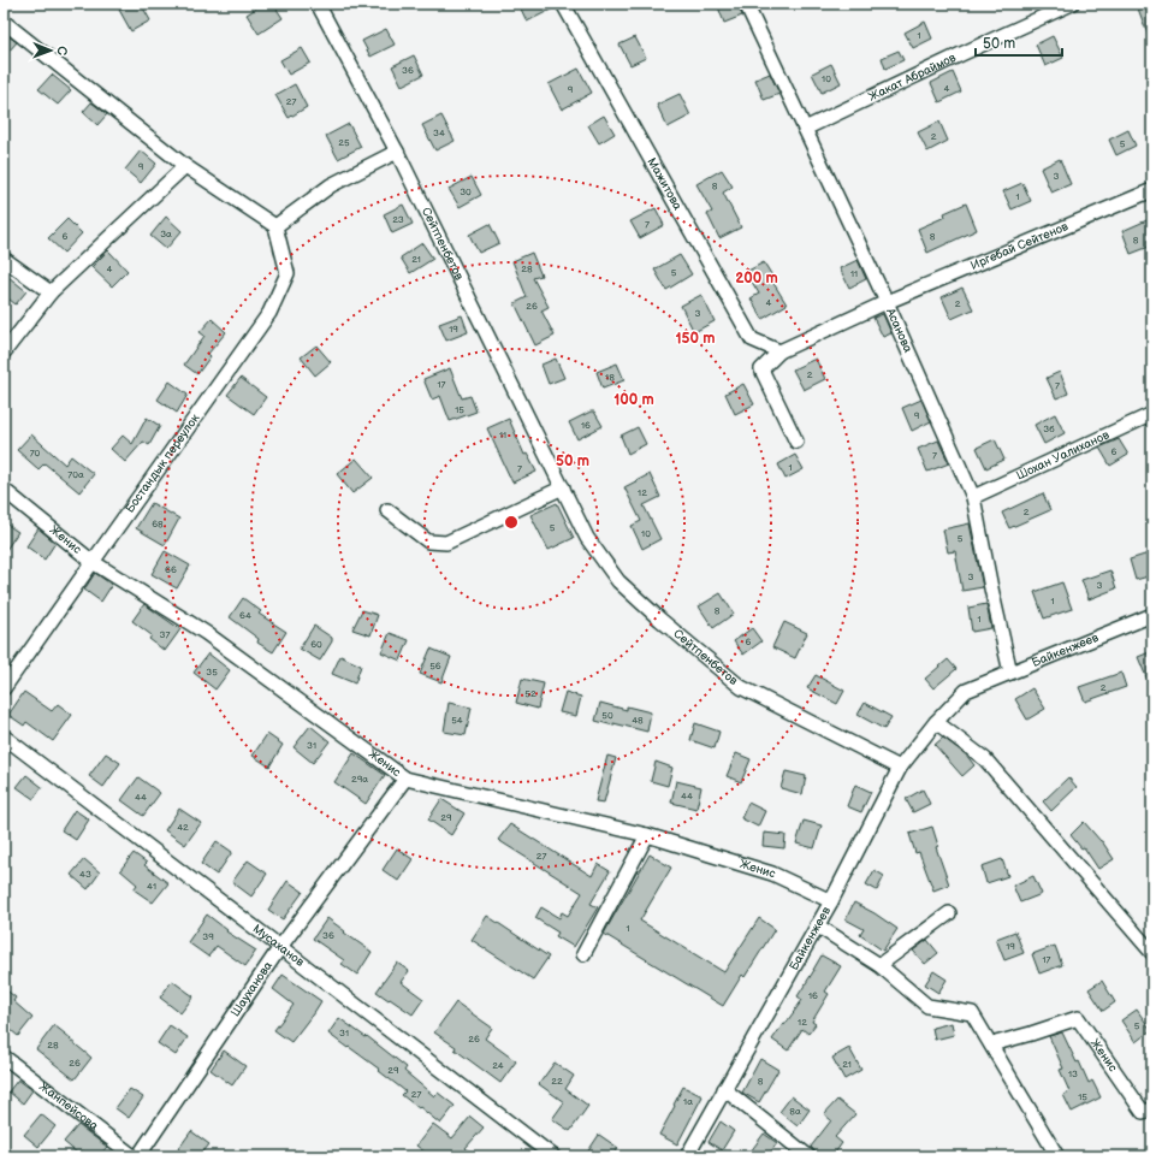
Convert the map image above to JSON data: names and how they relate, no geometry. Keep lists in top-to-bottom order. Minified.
{"streets":{"street":["Жакат Абраймов","Мажитова","Сейтпенбетов","Иргебай Сейтенов","Асанова","Шохан Уалиханов","Бостандык переулок","Женис","Байкенжеев","Мусаханов","Шауханова","Жанпейсова"]},"crossings":[["Жакат Абраймов","Асанова"],["Сейтпенбетов","Байкенжеев"],["Иргебай Сейтенов","Асанова"],["Асанова","Шохан Уалиханов"],["Асанова","Байкенжеев"],["Бостандык переулок","Женис"],["Женис","Байкенжеев"],["Женис","Шауханова"],["Мусаханов","Шауханова"]],"house_numbers":["1","36","10","4","9","27","34","2","25","5","9","3","8","30","1","23","7","3а","6","8","8","21","4","28","5","11","4","2","26","3","19","2","18","17","7","15","9","16","3б","11","6","70","7","1","7","70а","12","2","68","5","10","5","66","3","3","1","8","64","1","37","6","60","56","35","2","52","50","54","48","31","29а","44","44","29","42","27","43","41","1","36","39","19","17","16","12","5","31","26","28","26","21","24","29","13","22","8","27","15","1а","8а"],"scale_bar":"50 m","north":"right","rings":["200 m","150 m","100 m","50 m"]}
